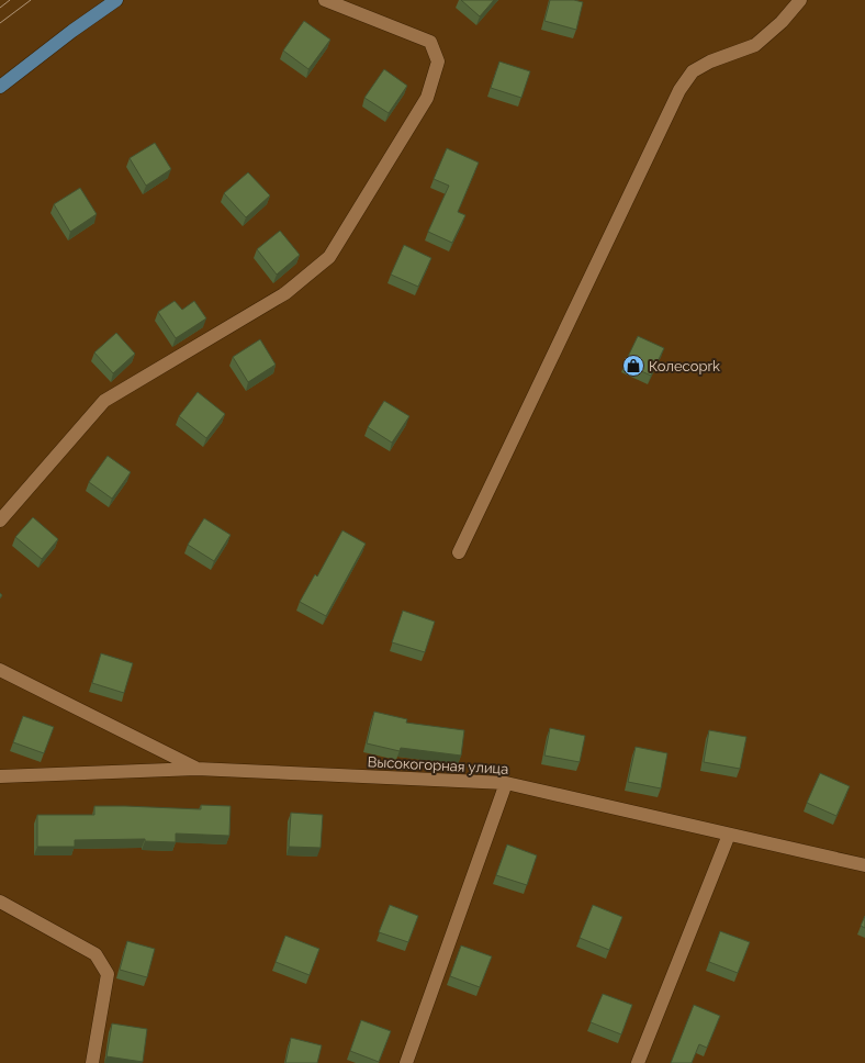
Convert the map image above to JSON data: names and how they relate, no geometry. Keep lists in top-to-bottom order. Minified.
{"streets":{"street":["Высокогорная улица"]},"places":{"shop":["Колесоprk"]}}
